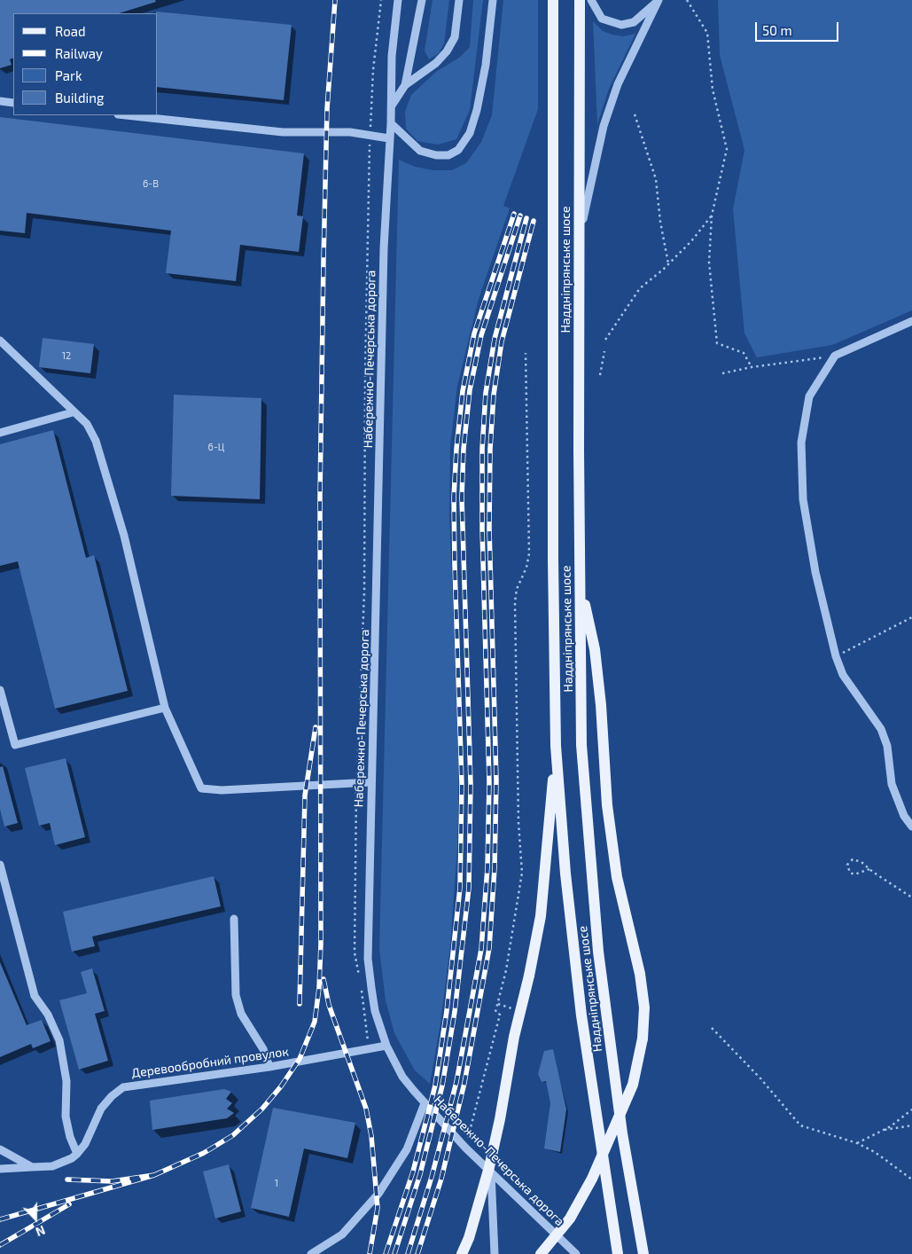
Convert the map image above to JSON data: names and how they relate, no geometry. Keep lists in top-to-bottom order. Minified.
{"streets":{"main road":["Наддніпрянське шосе"],"street":["Набережно-Печерська дорога","Деревообробний провулок"]},"crossings":[["Набережно-Печерська дорога","Деревообробний провулок"]],"house_numbers":["6-В","12","6-Ц","1"],"legend":["Road","Railway","Park","Building"],"scale_bar":"50 m","north":"bottom"}
